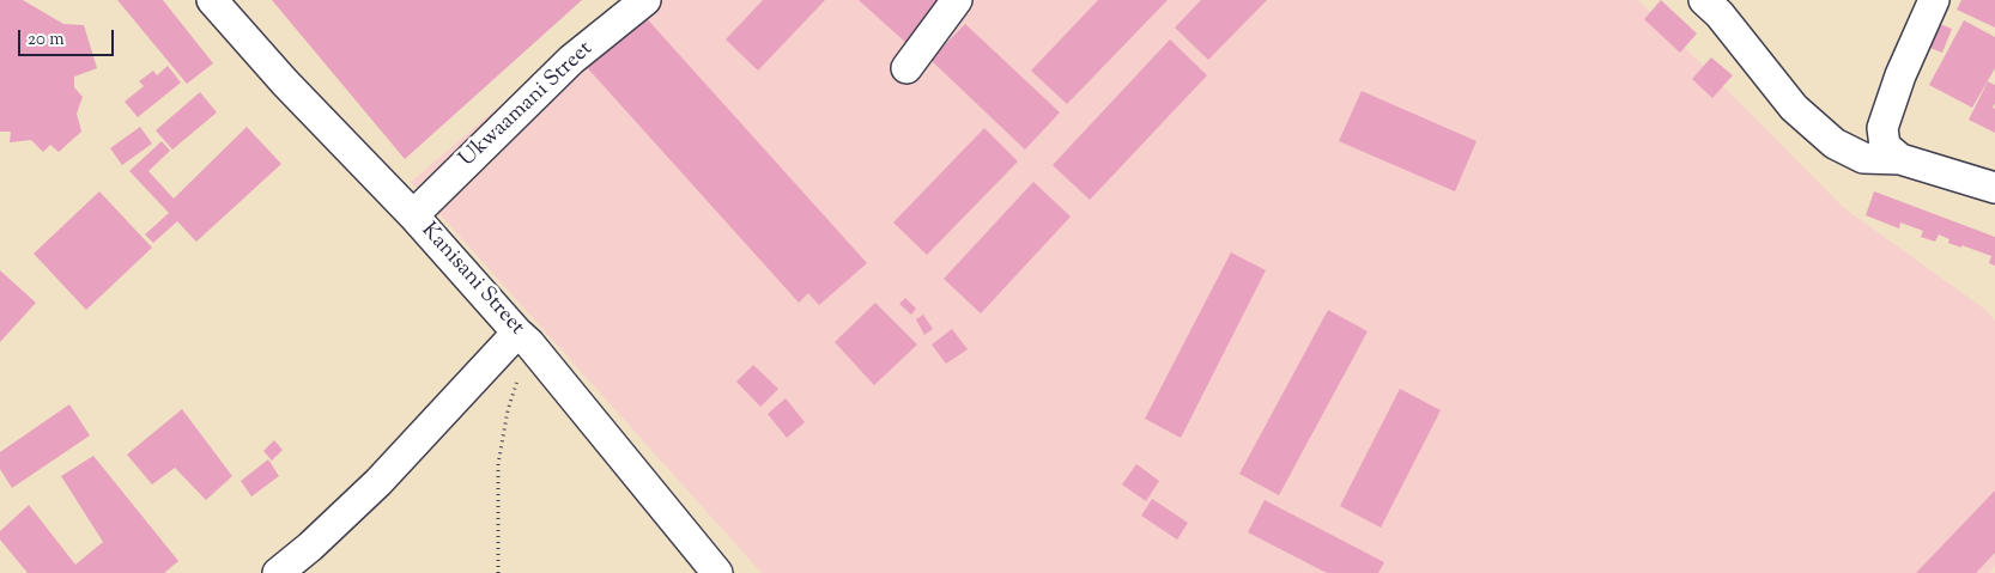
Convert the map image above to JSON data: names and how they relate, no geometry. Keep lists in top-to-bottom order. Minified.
{"streets":{"street":["Ukwaamani Street","Kanisani Street"]},"crossings":[["Ukwaamani Street","Kanisani Street"]],"scale_bar":"20 m"}
